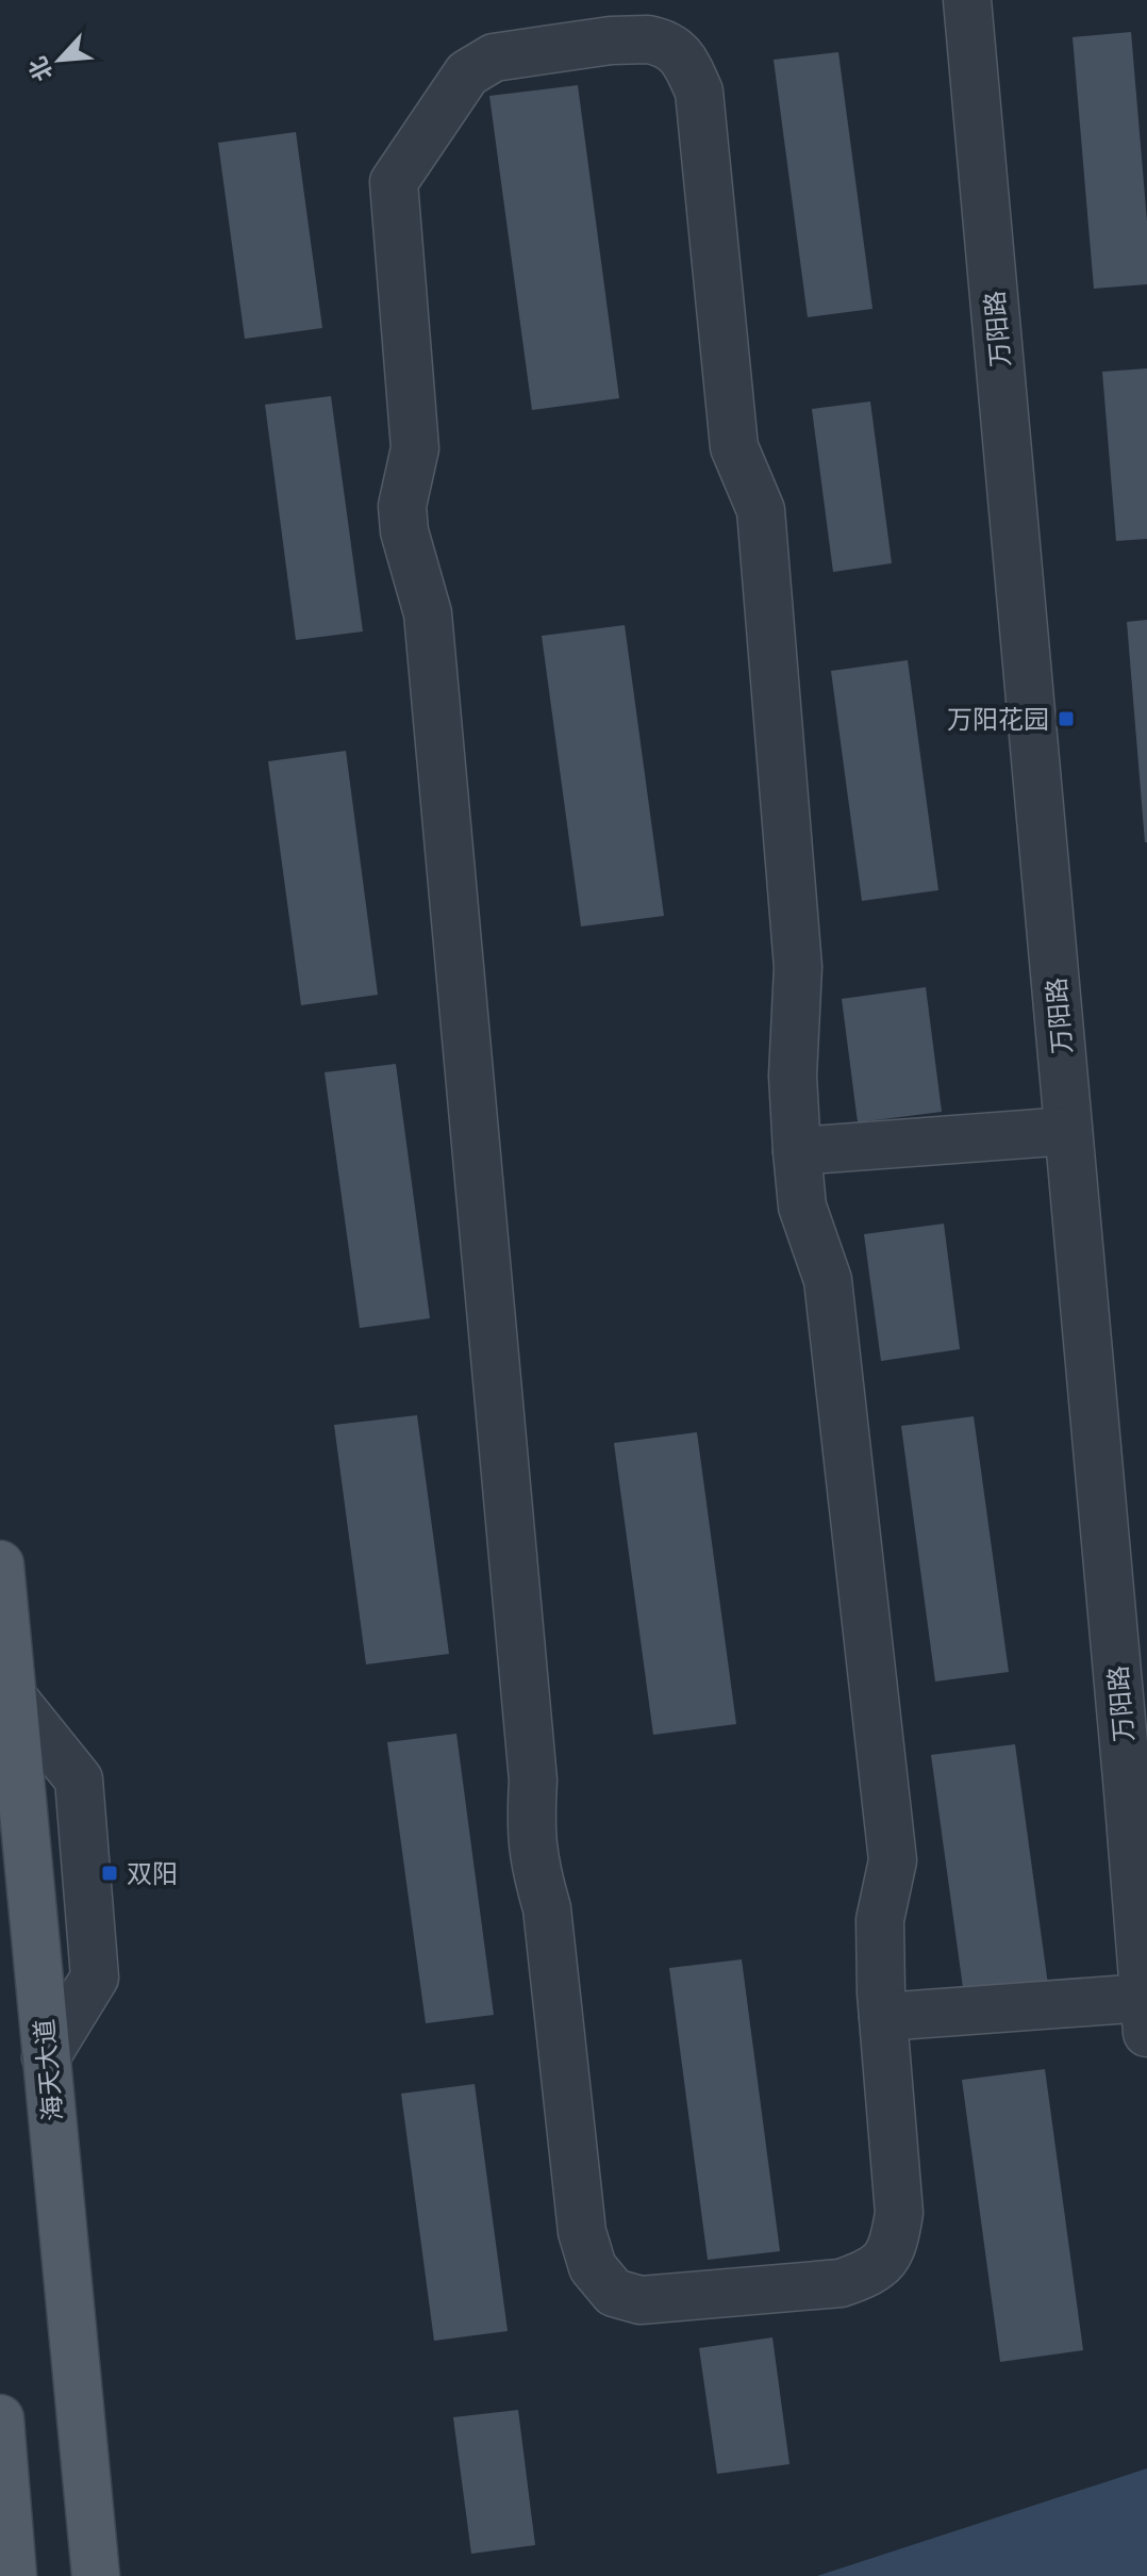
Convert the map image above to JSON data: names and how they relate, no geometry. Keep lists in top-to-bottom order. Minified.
{"streets":{"main road":["海天大道"],"street":["万阳路"]},"places":{"transit":["万阳花园","双阳"]},"north":"bottom left"}
